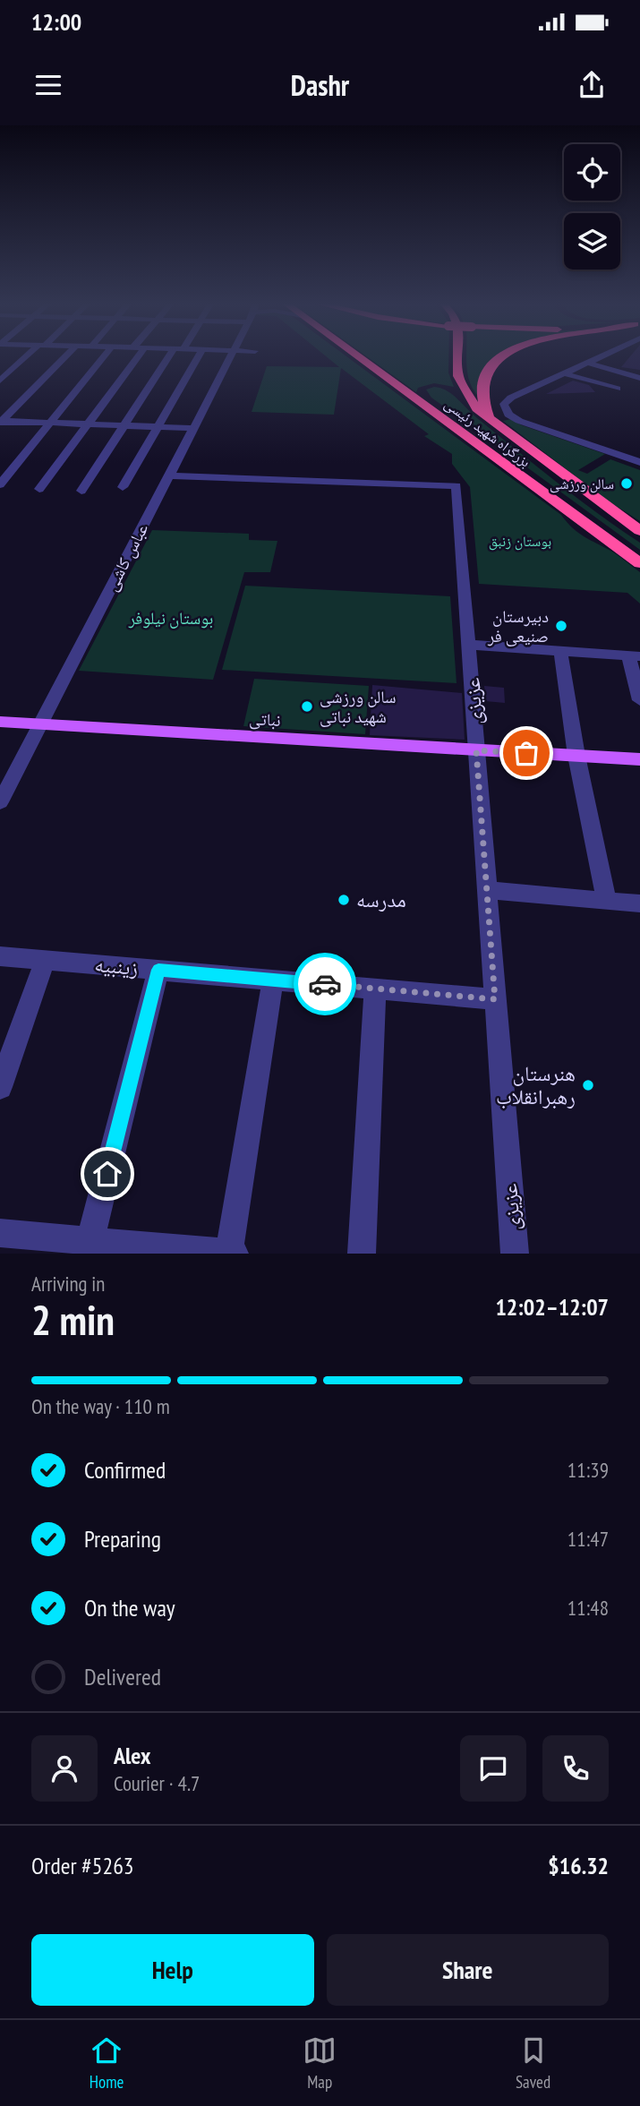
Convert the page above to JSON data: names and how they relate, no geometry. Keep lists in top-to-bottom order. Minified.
{"streets":{"highway":["بزرگراه شهید رئیسی"],"main road":["نباتی"],"street":["عباس کاشی","عزیزی","زینبیه"]},"crossings":[["عباس کاشی","عزیزی"],["عباس کاشی","نباتی"],["عزیزی","نباتی"],["عزیزی","زینبیه"]],"parks":["بوستان زنبق","بوستان نیلوفر"],"places":["سالن ورزشی","دبیرستان صنیعی فر","سالن ورزشی شهید نباتی","مدرسه","هنرستان رهبرانقلاب"],"page":{"status":"12:00","header":"Dashr","heading":["2 min","Arriving in","12:02–12:07"],"panel":["Alex","Courier · 4.7","Order #5263","$16.32"],"bar":"On the way · 110 m","list":[["Confirmed","11:39"],["Preparing","11:47"],["On the way","11:48"],"Delivered"],"buttons":["Help","Share"],"tabs":["Home","Map","Saved"]}}
